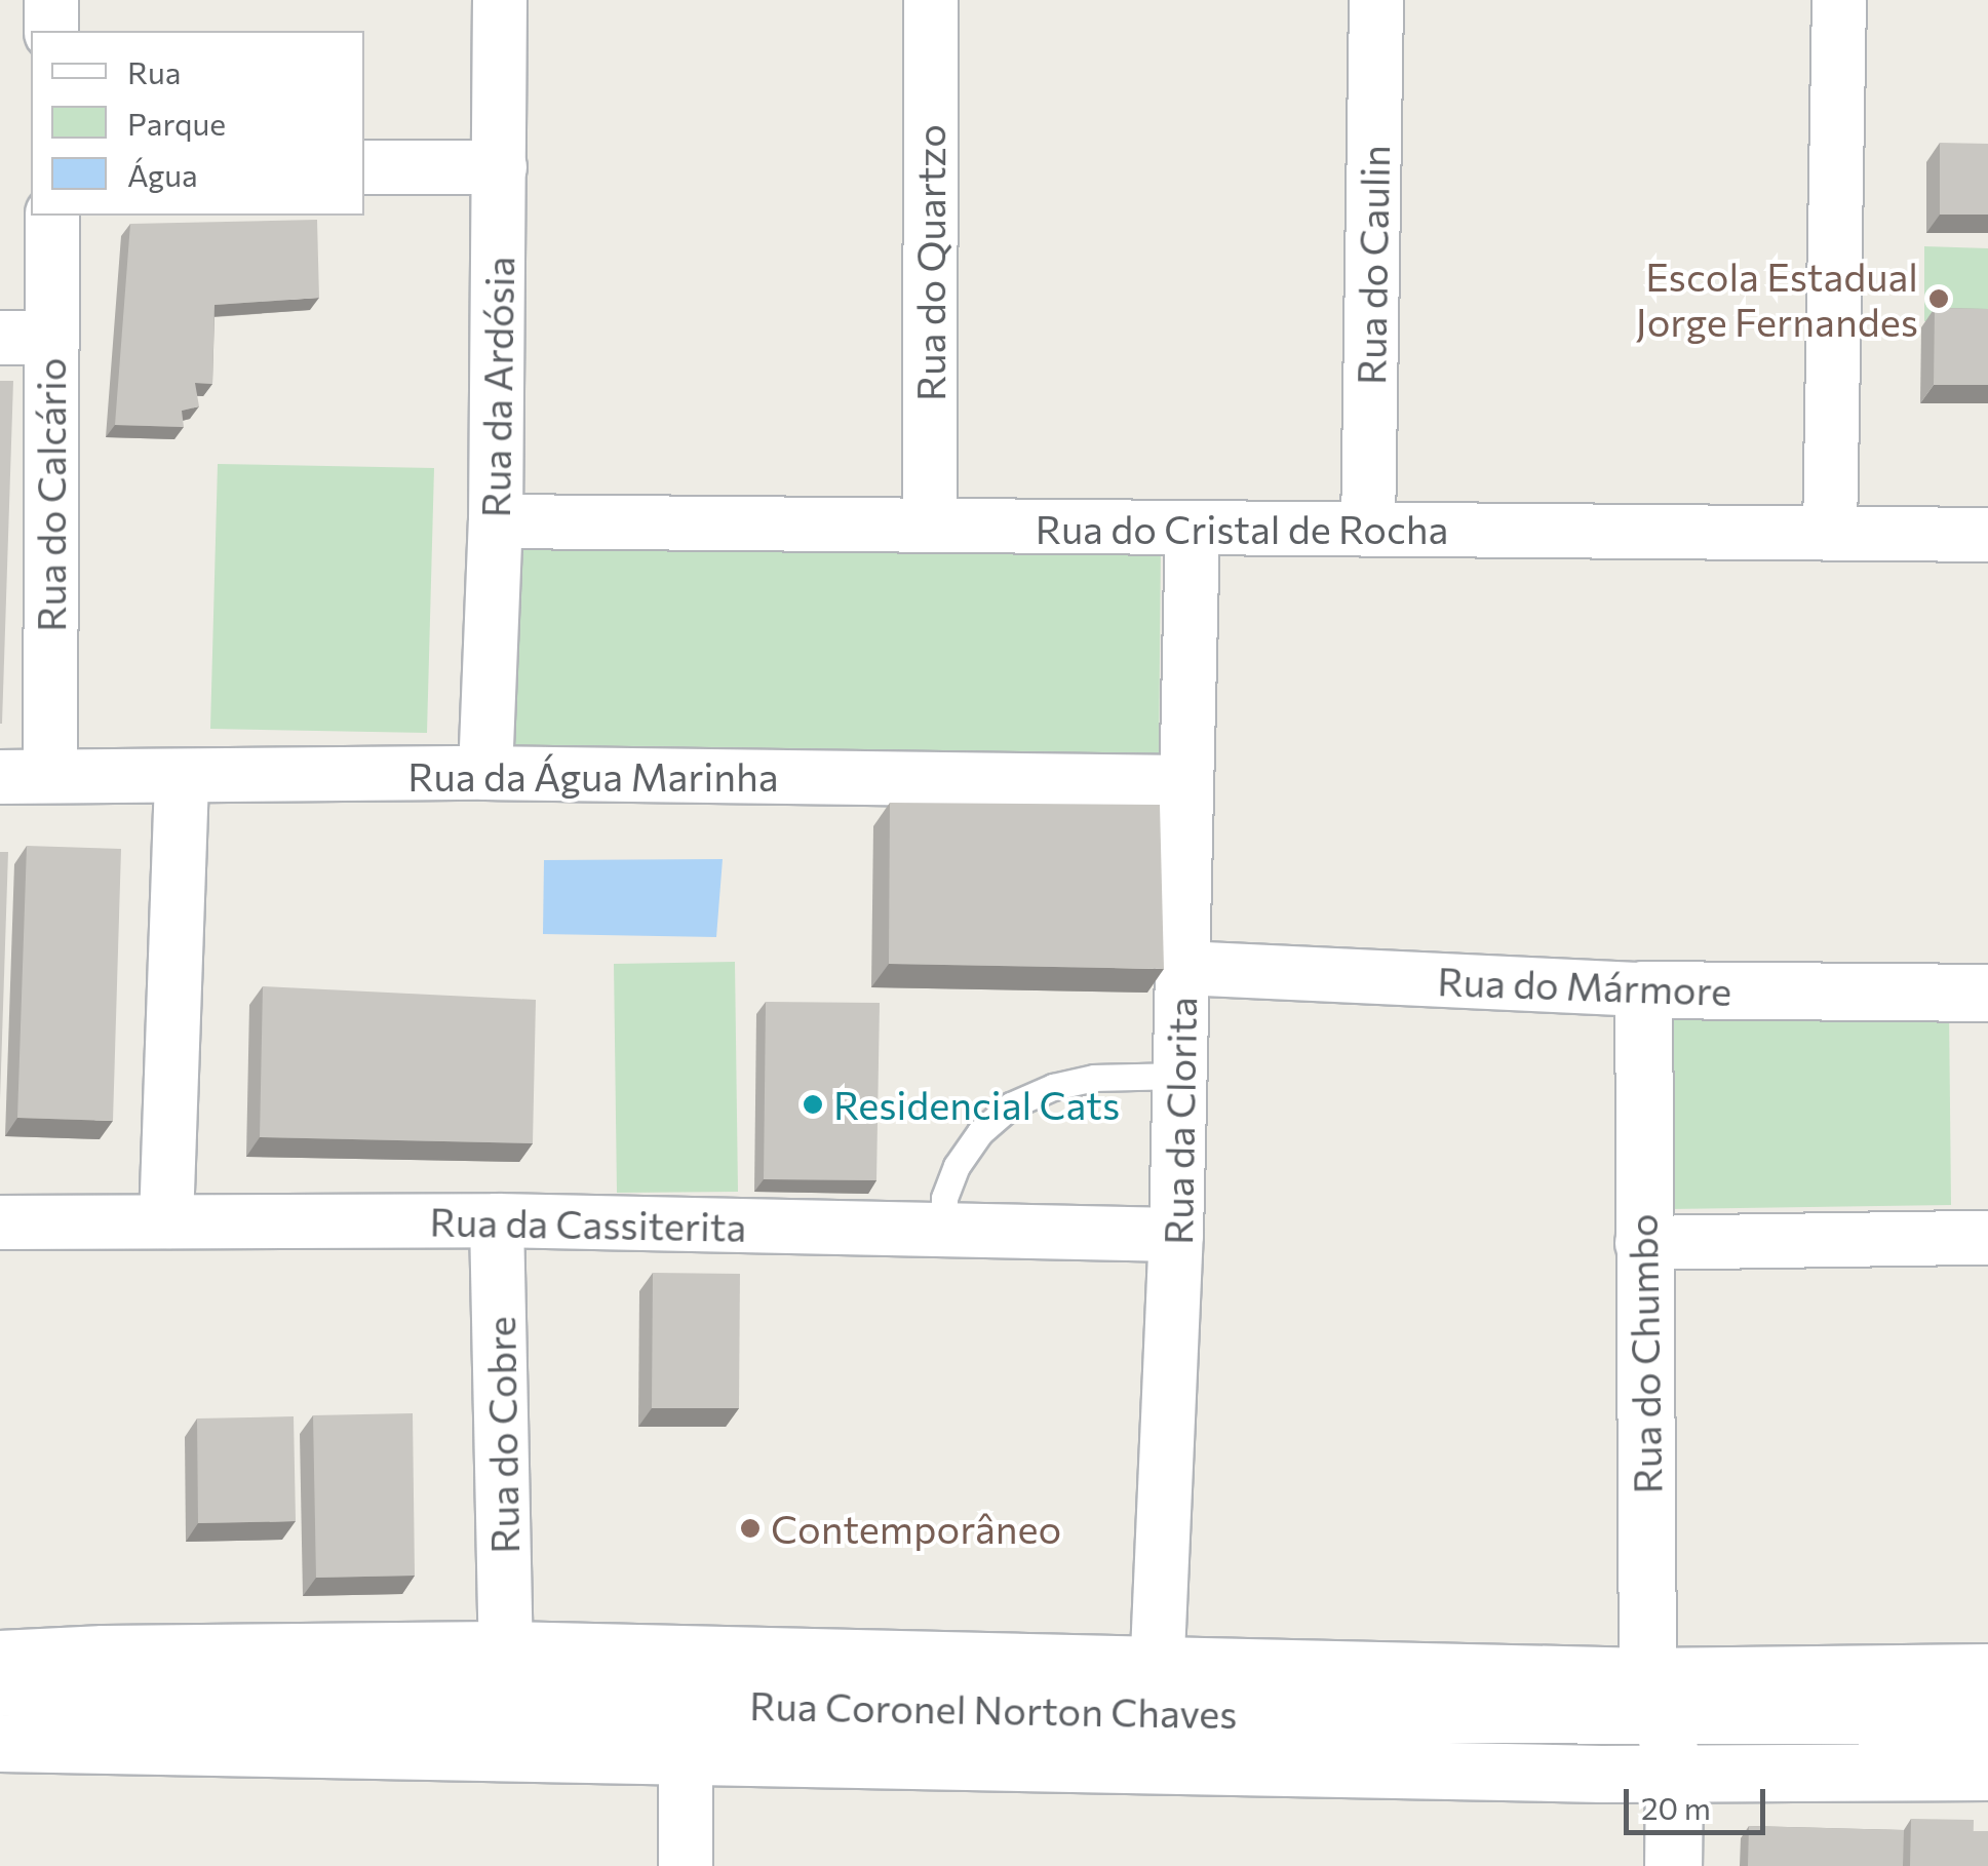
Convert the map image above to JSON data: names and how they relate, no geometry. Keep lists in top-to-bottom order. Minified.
{"streets":{"main road":["Rua do Mármore","Rua do Chumbo","Rua Coronel Norton Chaves"],"street":["Rua do Quartzo","Rua do Caulin","Rua da Ardósia","Rua do Calcário","Rua do Cristal de Rocha","Rua da Água Marinha","Rua da Clorita","Rua da Cassiterita","Rua do Cobre"]},"crossings":[["Rua do Quartzo","Rua do Cristal de Rocha"],["Rua do Caulin","Rua do Cristal de Rocha"],["Rua da Ardósia","Rua do Cristal de Rocha"],["Rua da Ardósia","Rua da Água Marinha"],["Rua do Calcário","Rua da Água Marinha"],["Rua do Cristal de Rocha","Rua da Clorita"],["Rua da Água Marinha","Rua da Clorita"],["Rua do Mármore","Rua da Clorita"],["Rua do Mármore","Rua do Chumbo"],["Rua da Clorita","Rua da Cassiterita"],["Rua da Clorita","Rua Coronel Norton Chaves"],["Rua da Cassiterita","Rua do Cobre"],["Rua do Chumbo","Rua Coronel Norton Chaves"],["Rua do Cobre","Rua Coronel Norton Chaves"]],"places":["Escola Estadual Jorge Fernandes","Residencial Cats","Contemporâneo"],"legend":["Rua","Parque","Água"],"scale_bar":"20 m"}
